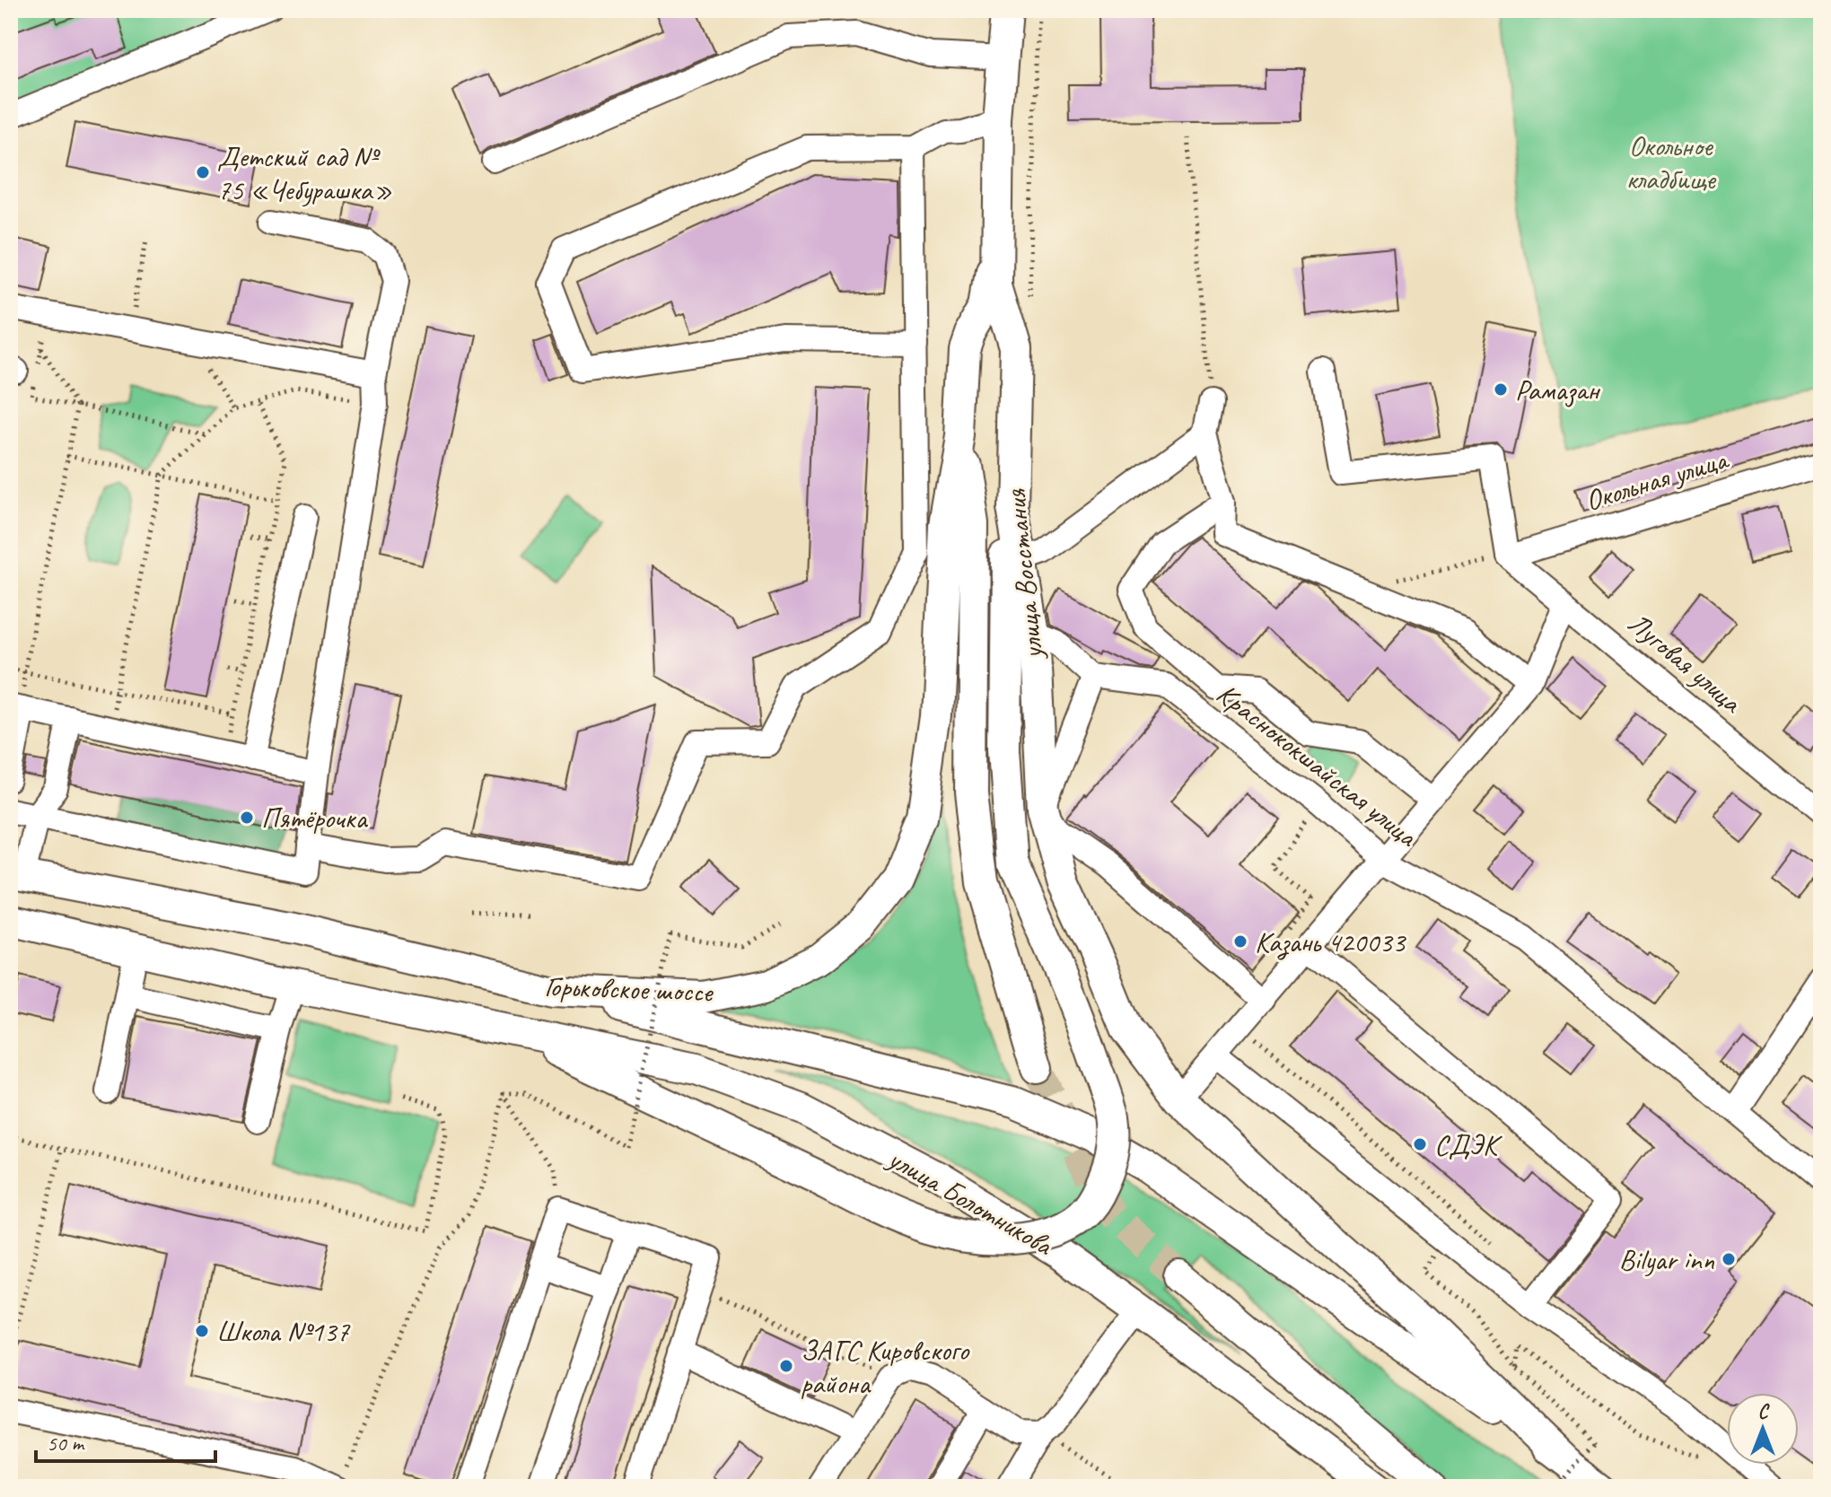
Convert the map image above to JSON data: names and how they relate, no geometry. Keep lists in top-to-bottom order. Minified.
{"streets":{"main road":["улица Восстания","Горьковское шоссе","улица Болотникова"],"street":["Окольная улица","Луговая улица","Краснококшайская улица"]},"crossings":[["Окольная улица","Луговая улица"],["улица Восстания","Горьковское шоссе"]],"parks":["Окольное кладбище"],"places":["Детский сад № 75 «Чебурашка»","Рамазан","Пятёрочка","Казань 420033","СДЭК","Bilyar inn","Школа №137","ЗАГС Кировского района"],"scale_bar":"50 m","north":"top"}
